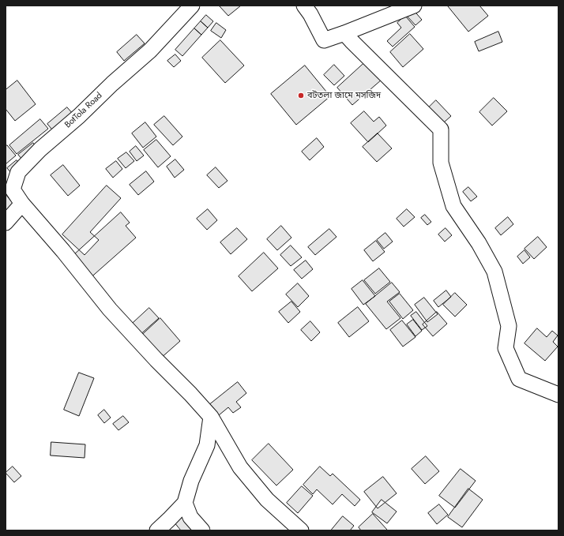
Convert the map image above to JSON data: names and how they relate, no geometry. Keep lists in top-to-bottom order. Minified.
{"streets":{"street":["BotTola Road"]},"places":["বটতলা জামে মসজিদ"]}
